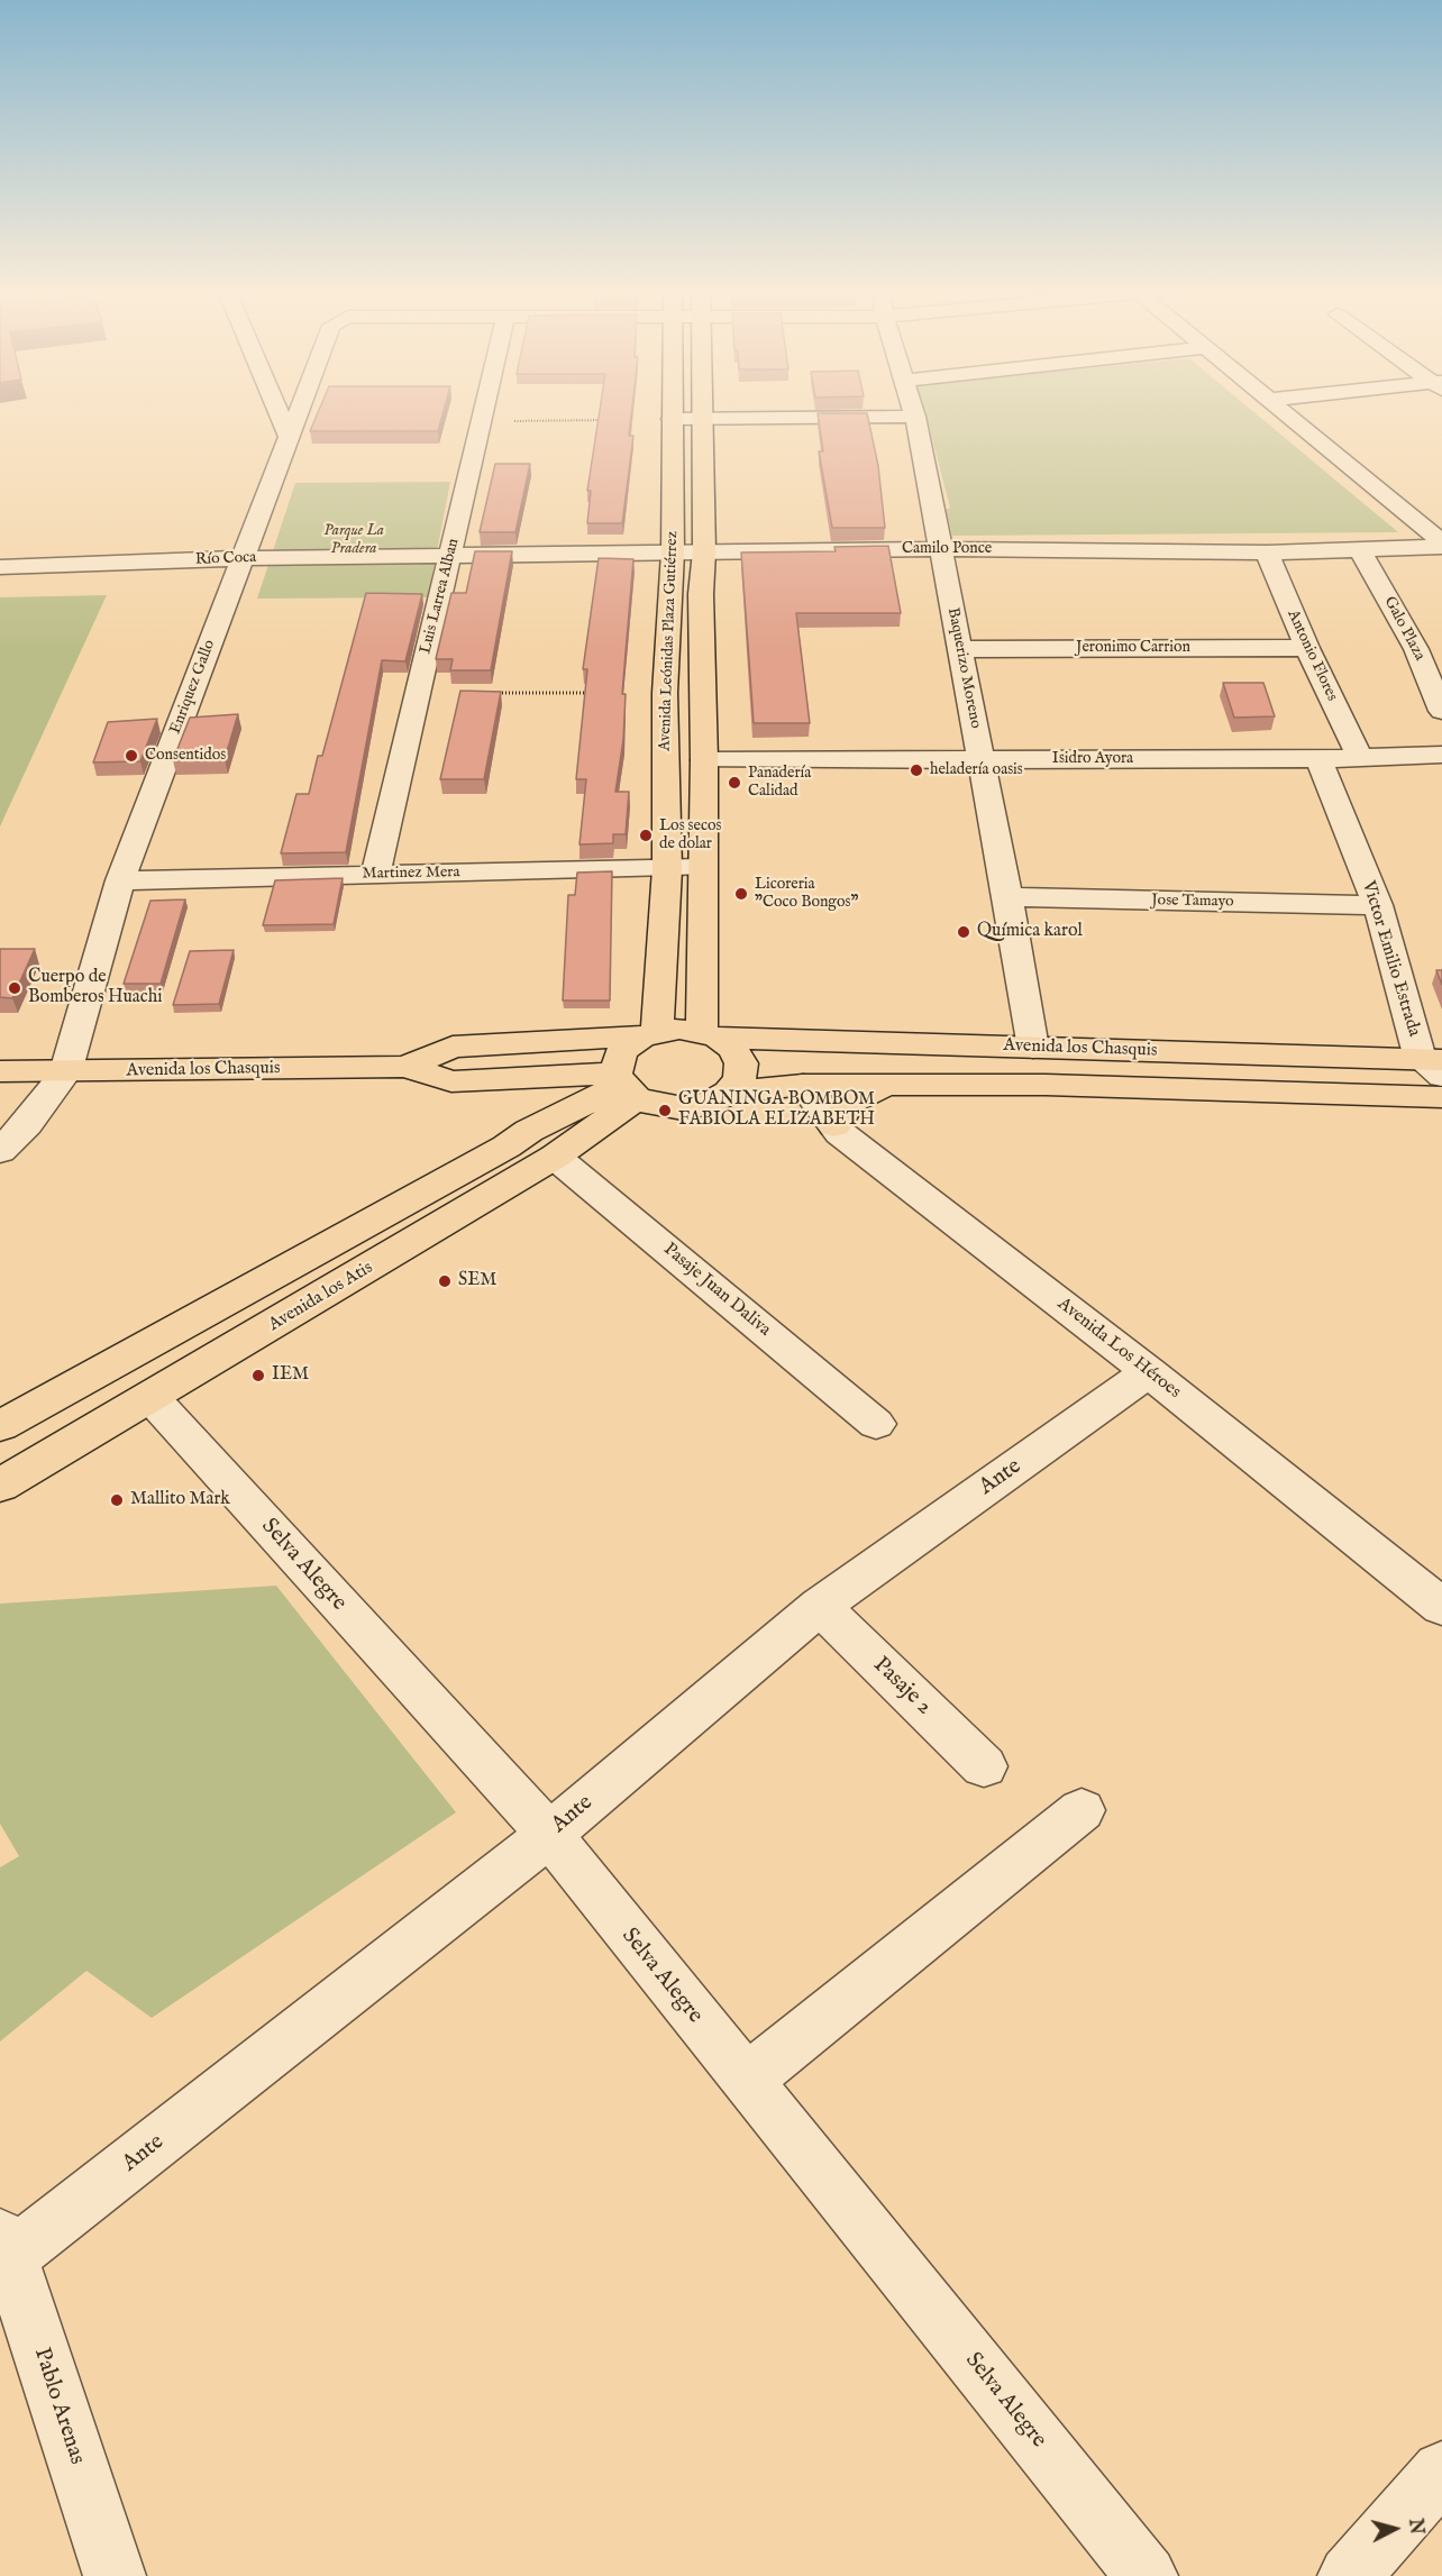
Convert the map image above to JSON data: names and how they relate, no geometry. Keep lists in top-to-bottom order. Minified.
{"streets":{"main road":["Avenida Leónidas Plaza Gutiérrez","Avenida los Chasquis","Avenida los Atis"],"street":["Camilo Ponce","Río Coca","Luis Larrea Alban","Galo Plaza","Jeronimo Carrion","Antonio Flores","Baquerizo Moreno","Enriquez Gallo","Isidro Ayora","Martinez Mera","Jose Tamayo","Victor Emilio Estrada","Pasaje Juan Daliva","Avenida Los Héroes","Ante","Selva Alegre","Pasaje 2","Pablo Arenas"]},"crossings":[["Camilo Ponce","Río Coca"],["Camilo Ponce","Luis Larrea Alban"],["Camilo Ponce","Galo Plaza"],["Camilo Ponce","Avenida Leónidas Plaza Gutiérrez"],["Camilo Ponce","Antonio Flores"],["Camilo Ponce","Baquerizo Moreno"],["Río Coca","Luis Larrea Alban"],["Río Coca","Enriquez Gallo"],["Luis Larrea Alban","Martinez Mera"],["Avenida Leónidas Plaza Gutiérrez","Isidro Ayora"],["Avenida Leónidas Plaza Gutiérrez","Martinez Mera"],["Avenida Leónidas Plaza Gutiérrez","Avenida los Chasquis"],["Avenida Leónidas Plaza Gutiérrez","Avenida los Atis"],["Jeronimo Carrion","Antonio Flores"],["Jeronimo Carrion","Baquerizo Moreno"],["Antonio Flores","Isidro Ayora"],["Baquerizo Moreno","Isidro Ayora"],["Baquerizo Moreno","Jose Tamayo"],["Baquerizo Moreno","Avenida los Chasquis"],["Enriquez Gallo","Martinez Mera"],["Enriquez Gallo","Avenida los Chasquis"],["Isidro Ayora","Victor Emilio Estrada"],["Jose Tamayo","Victor Emilio Estrada"],["Victor Emilio Estrada","Avenida los Chasquis"],["Avenida los Chasquis","Avenida los Atis"],["Avenida los Chasquis","Avenida Los Héroes"],["Pasaje Juan Daliva","Avenida los Atis"],["Avenida los Atis","Selva Alegre"],["Avenida Los Héroes","Ante"],["Ante","Selva Alegre"],["Ante","Pasaje 2"],["Ante","Pablo Arenas"]],"parks":["Parque La Pradera"],"places":["Consentidos","heladería oasis","Panadería Calidad","Los secos de dolar","Licoreria \"Coco Bongos\"","Química karol","Cuerpo de Bomberos Huachi","GUANINGA BOMBOM FABIOLA ELIZABETH","SEM","IEM","Mallito Mark"],"north":"right"}
